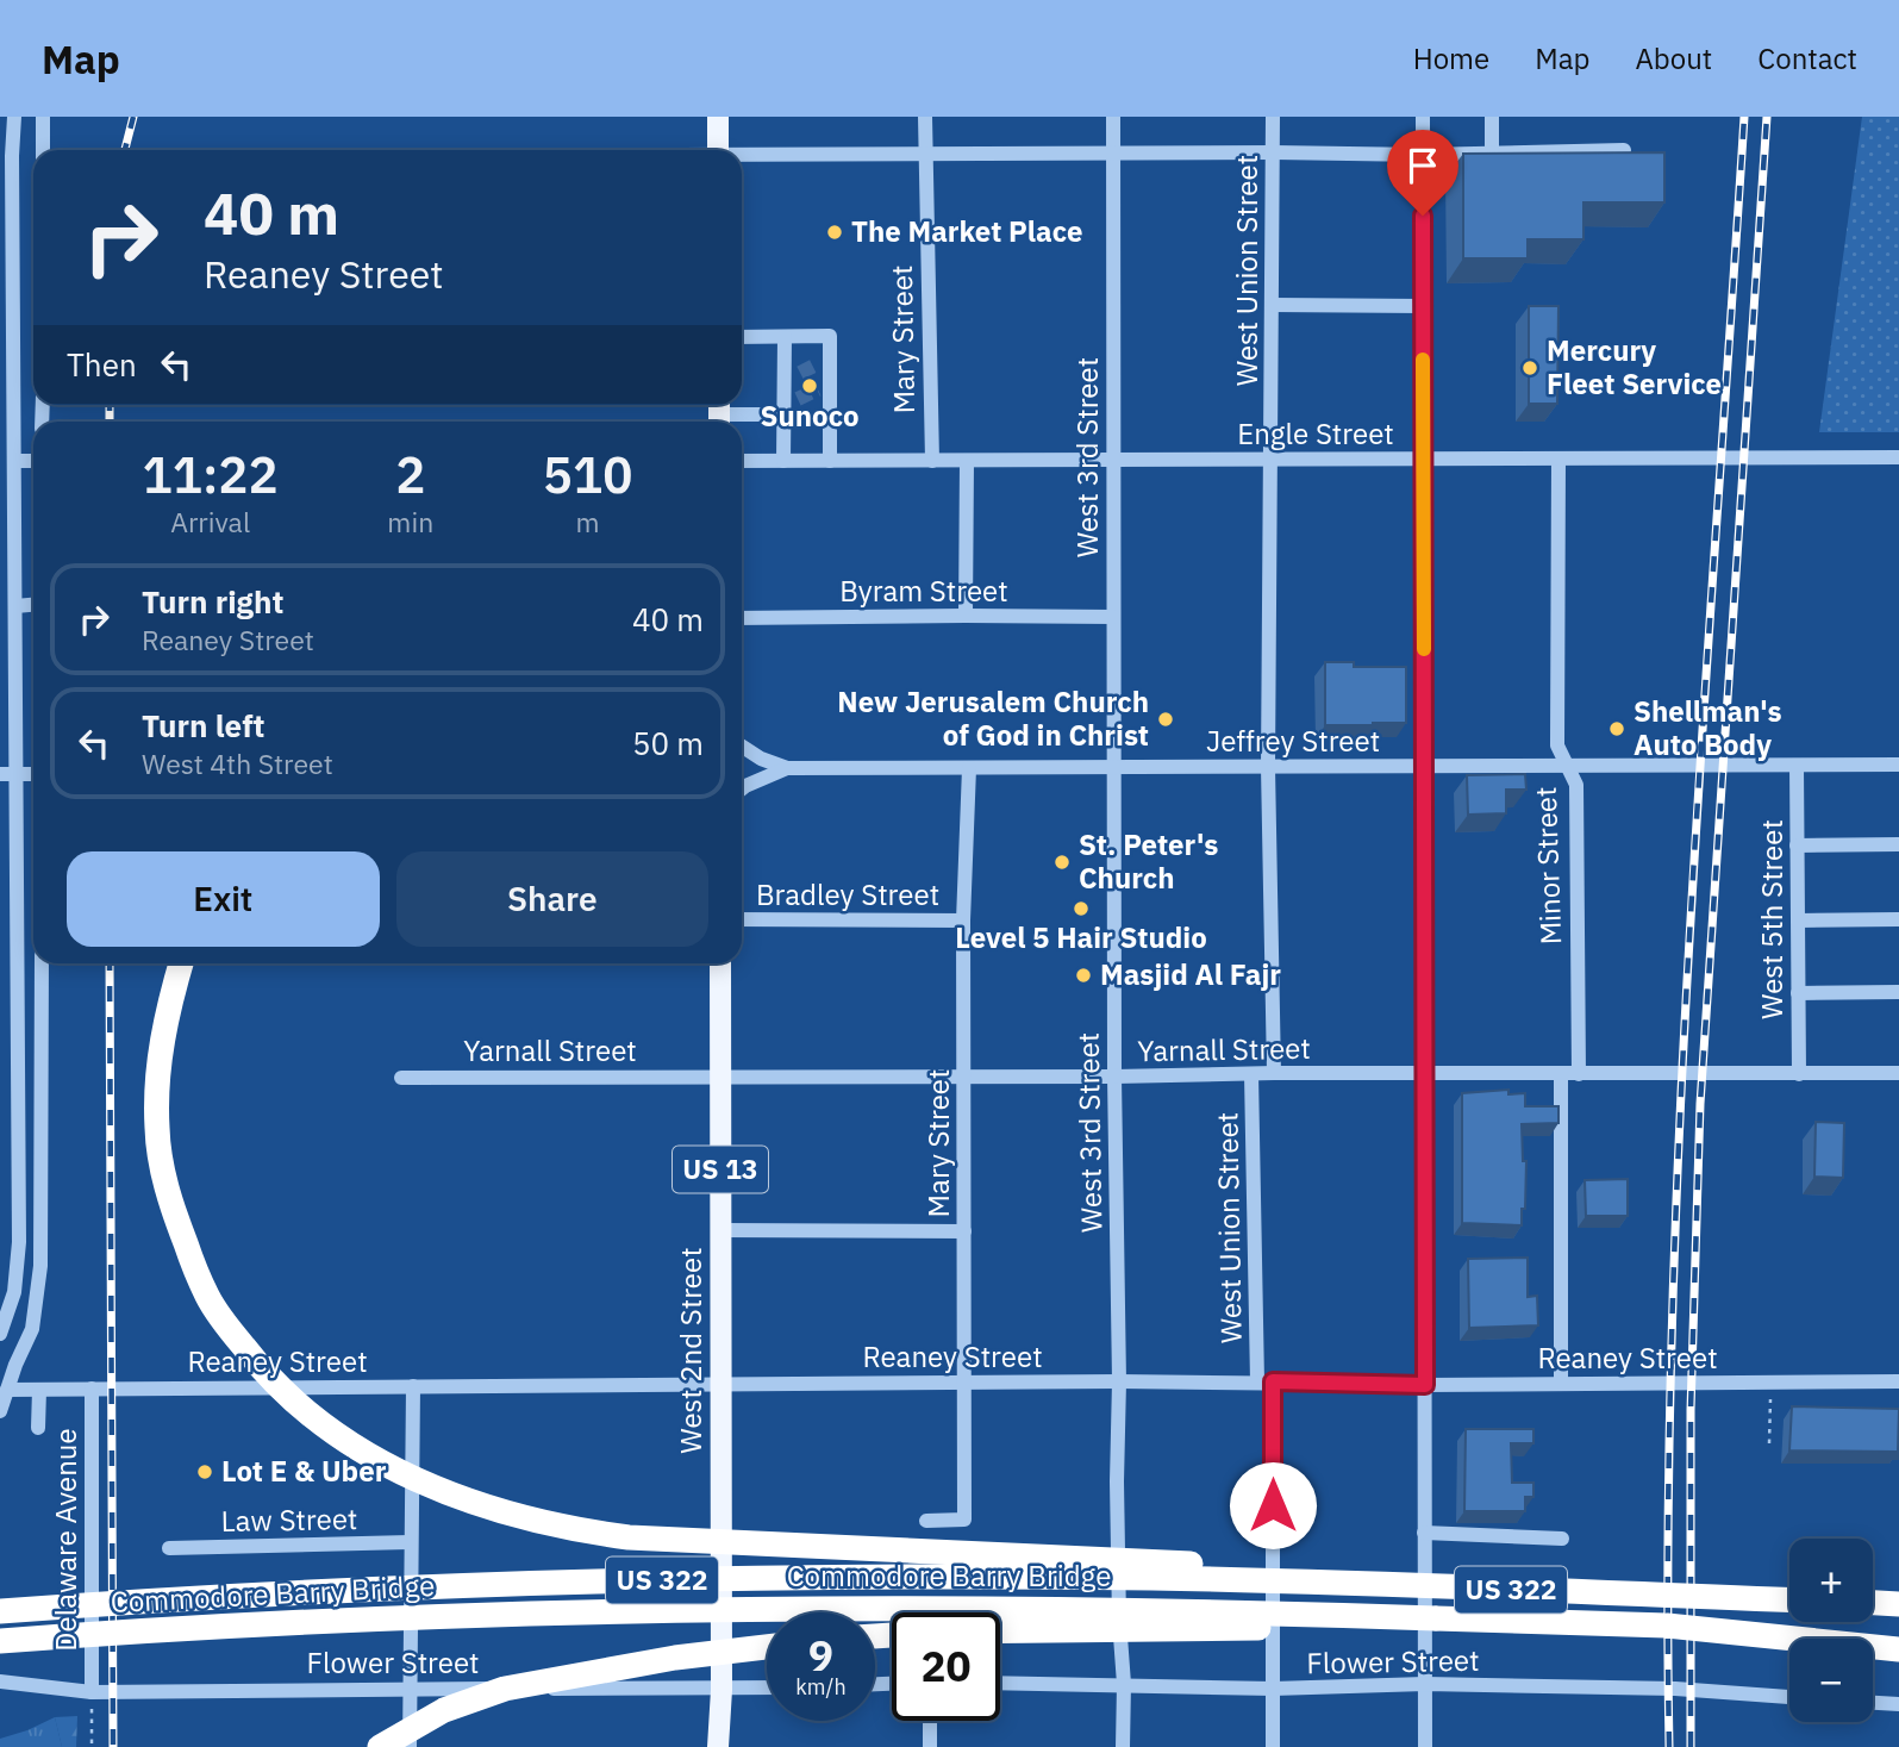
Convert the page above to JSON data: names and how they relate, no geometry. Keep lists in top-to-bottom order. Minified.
{"streets":{"highway":["Commodore Barry Bridge","US 322"],"main road":["US 13","West 2nd Street"],"street":["West Union Street","Mary Street","Engle Street","West 3rd Street","Byram Street","Jeffrey Street","Minor Street","Bradley Street","West 5th Street","Yarnall Street","Reaney Street","Law Street","Delaware Avenue","Flower Street"]},"crossings":[["West Union Street","Engle Street"],["West Union Street","Jeffrey Street"],["West Union Street","Yarnall Street"],["West Union Street","Reaney Street"],["West Union Street","Flower Street"],["Mary Street","Engle Street"],["Mary Street","Jeffrey Street"],["Mary Street","Bradley Street"],["Mary Street","Yarnall Street"],["Mary Street","Reaney Street"],["Engle Street","West 3rd Street"],["Engle Street","Minor Street"],["West 3rd Street","Byram Street"],["West 3rd Street","Jeffrey Street"],["West 3rd Street","Yarnall Street"],["West 3rd Street","Reaney Street"],["West 3rd Street","Flower Street"],["Jeffrey Street","Minor Street"],["Jeffrey Street","West 5th Street"],["Minor Street","Yarnall Street"],["West 5th Street","Yarnall Street"],["Yarnall Street","West 2nd Street"],["West 2nd Street","Reaney Street"],["West 2nd Street","Flower Street"],["Reaney Street","Delaware Avenue"],["Delaware Avenue","Flower Street"]],"places":["The Market Place","Mercury Fleet Service","Sunoco","New Jerusalem Church of God in Christ","Shellman's Auto Body","St. Peter's Church","Level 5 Hair Studio","Masjid Al Fajr","Lot E & Uber"],"page":{"header":"Map","nav":["Home","Map","About","Contact"],"turn":["40 m","Reaney Street"],"then":"Then","eta":["11:22","Arrival","2","min","510","m"],"list":[{"name":"Turn right","note":"Reaney Street","value":"40 m"},{"name":"Turn left","note":"West 4th Street","value":"50 m"}],"buttons":["Exit","Share"],"map_buttons":["+","−"],"speed":"9 km/h","limit":"20"}}
